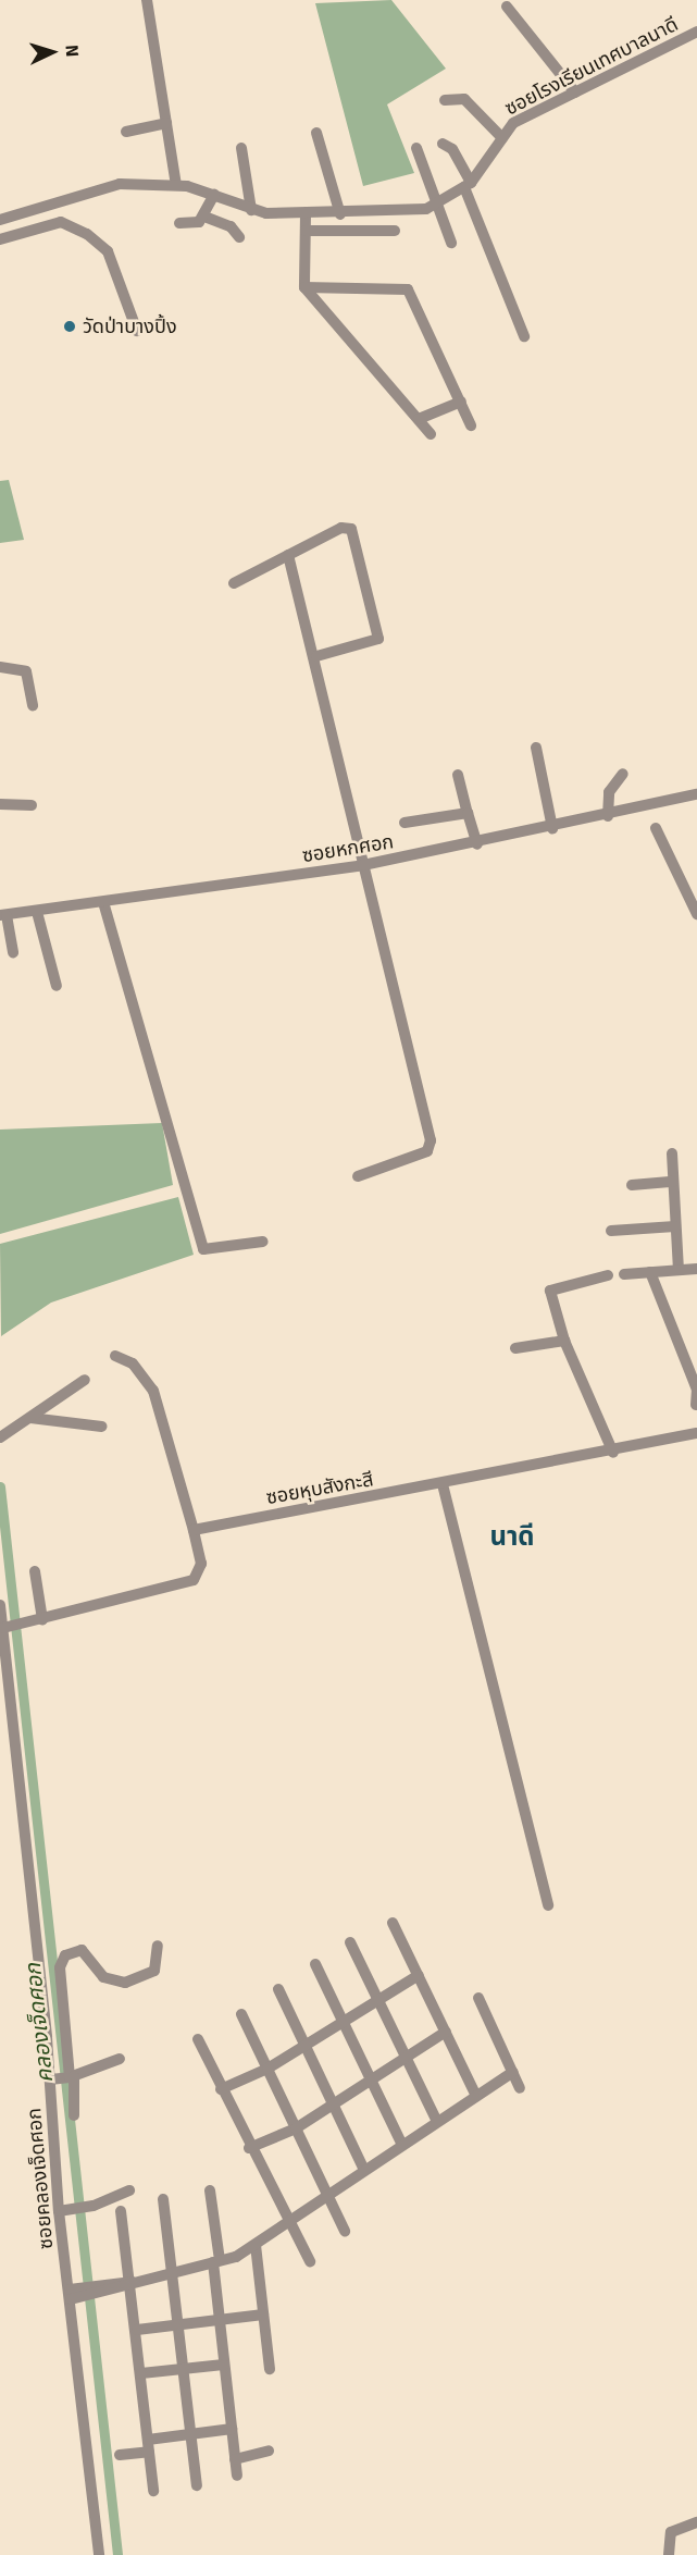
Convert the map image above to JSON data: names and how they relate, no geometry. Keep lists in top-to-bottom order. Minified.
{"streets":{"street":["ซอยโรงเรียนเทศบาลนาดี","ซอยหกศอก","ซอยหุบสังกะสี","ซอยคลองเจ็ดศอก"]},"districts":["นาดี"],"water":["คลองเจ็ดศอก"],"places":["วัดป่าบางปิ้ง"],"north":"right"}
